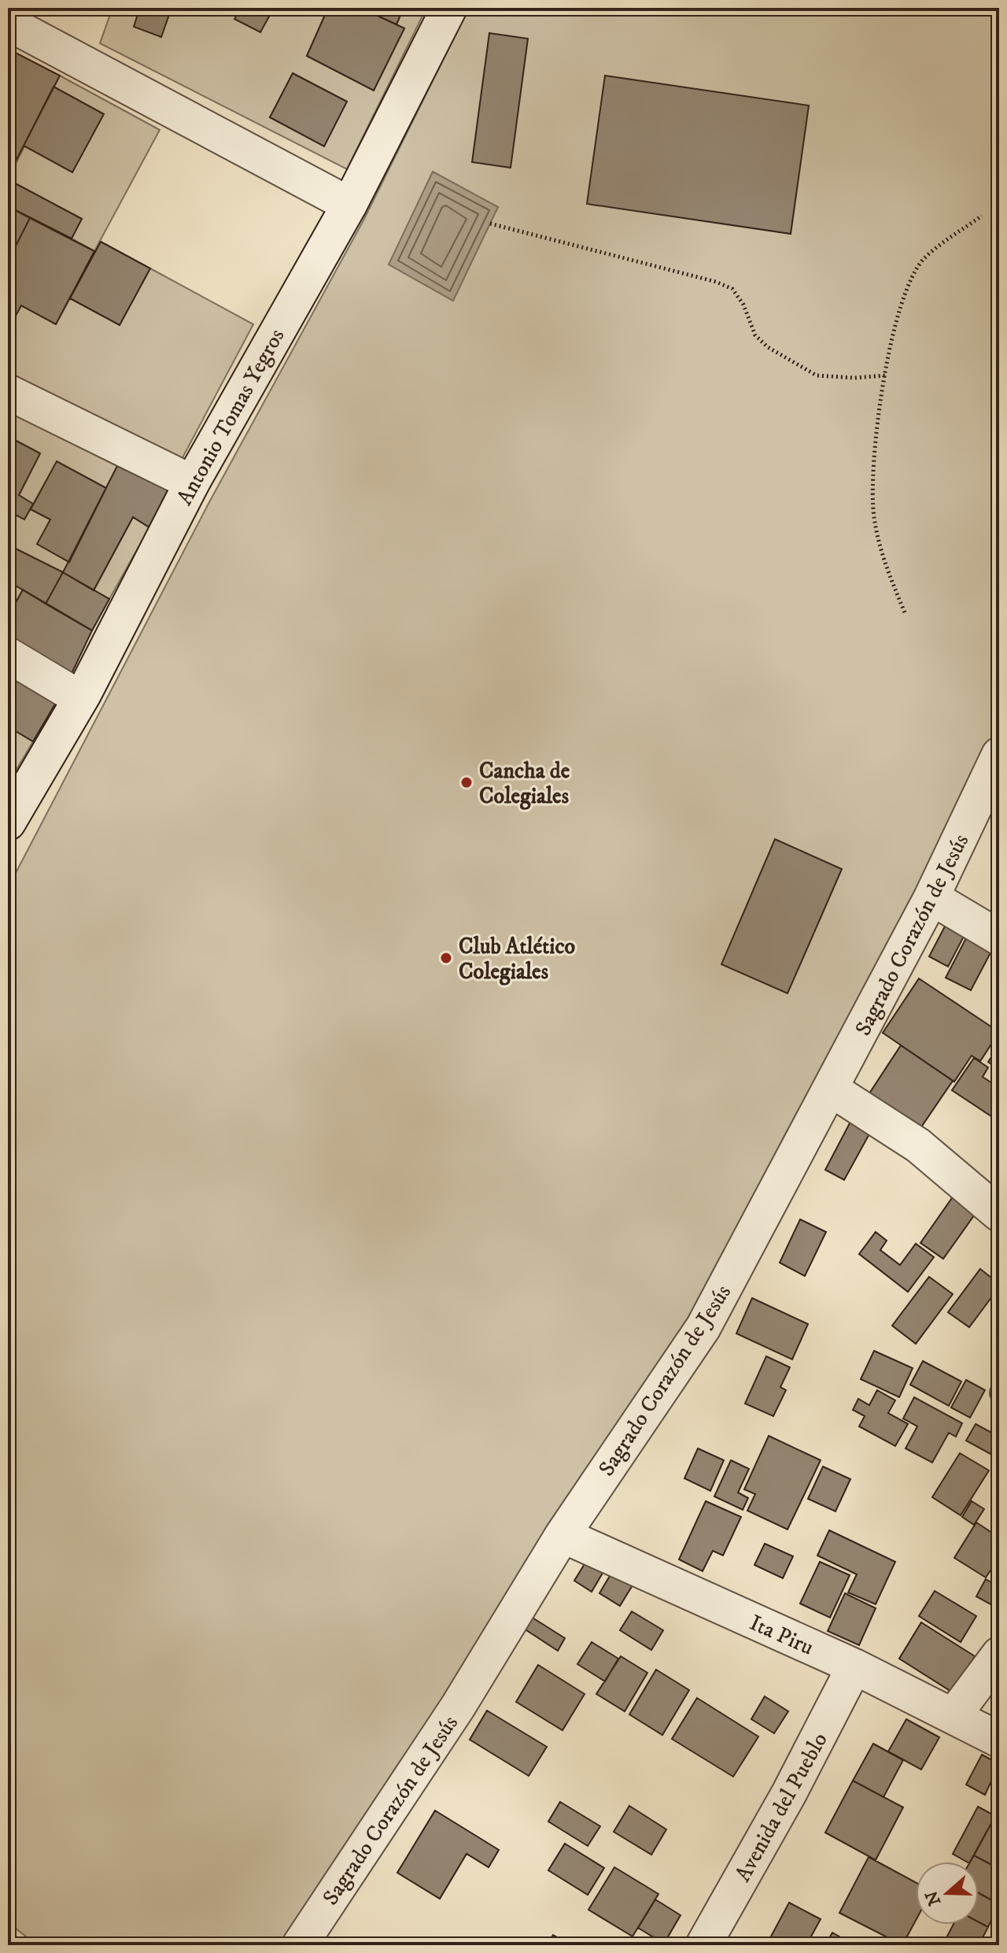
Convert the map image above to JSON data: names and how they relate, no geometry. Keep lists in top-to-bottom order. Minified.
{"streets":{"street":["Antonio Tomas Yegros","Sagrado Corazón de Jesús","Ita Piru","Avenida del Pueblo"]},"crossings":[["Sagrado Corazón de Jesús","Ita Piru"],["Ita Piru","Avenida del Pueblo"]],"places":["Cancha de Colegiales","Club Atlético Colegiales"],"north":"left"}
